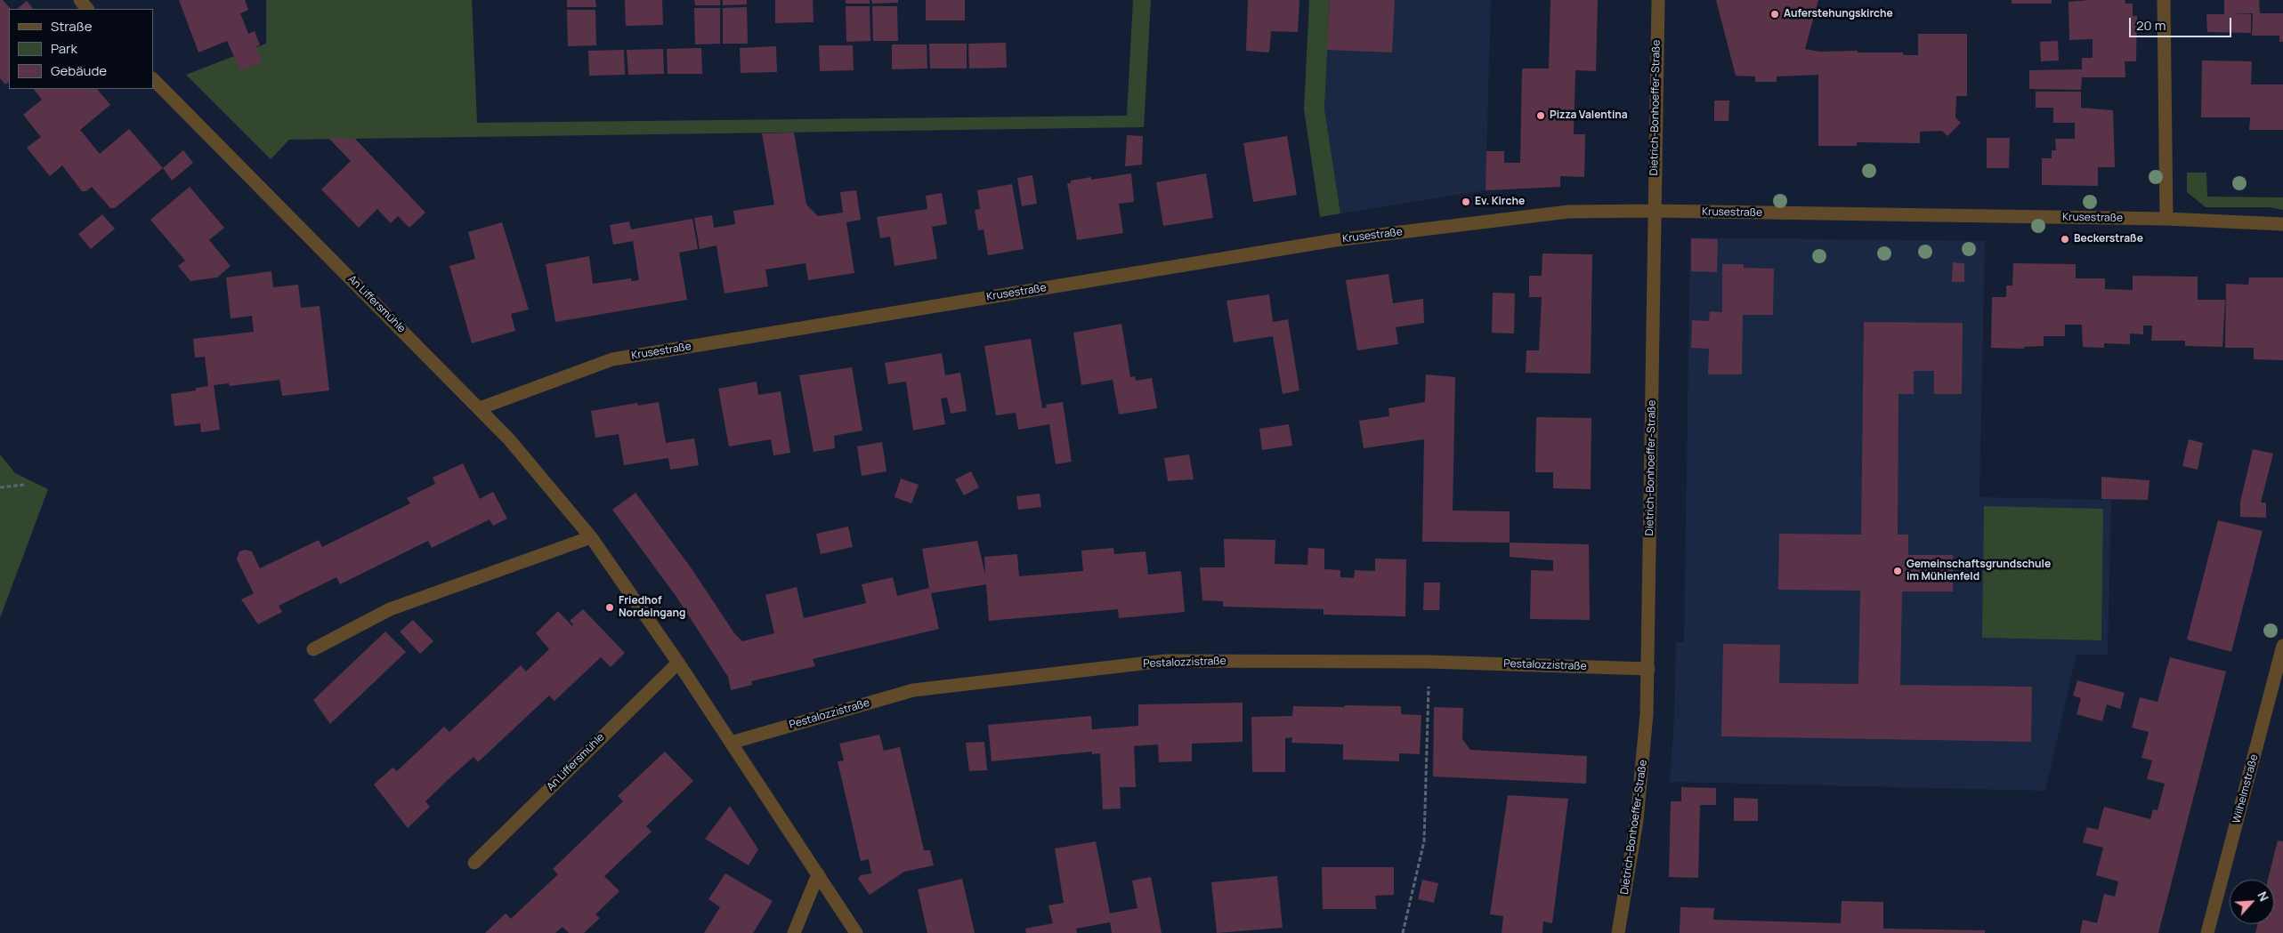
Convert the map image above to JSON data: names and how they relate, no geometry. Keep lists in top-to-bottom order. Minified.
{"streets":{"street":["Dietrich-Bonhoeffer-Straße","Krusestraße","An Liffersmühle","Pestalozzistraße","Wilhelmstraße"]},"crossings":[["Dietrich-Bonhoeffer-Straße","Krusestraße"],["Dietrich-Bonhoeffer-Straße","Pestalozzistraße"],["Krusestraße","An Liffersmühle"],["An Liffersmühle","Pestalozzistraße"]],"places":["Auferstehungskirche","Pizza Valentina","Ev. Kirche","Beckerstraße","Gemeinschaftsgrundschule im Mühlenfeld","Friedhof Nordeingang"],"legend":["Straße","Park","Gebäude"],"scale_bar":"20 m","north":"top right"}
